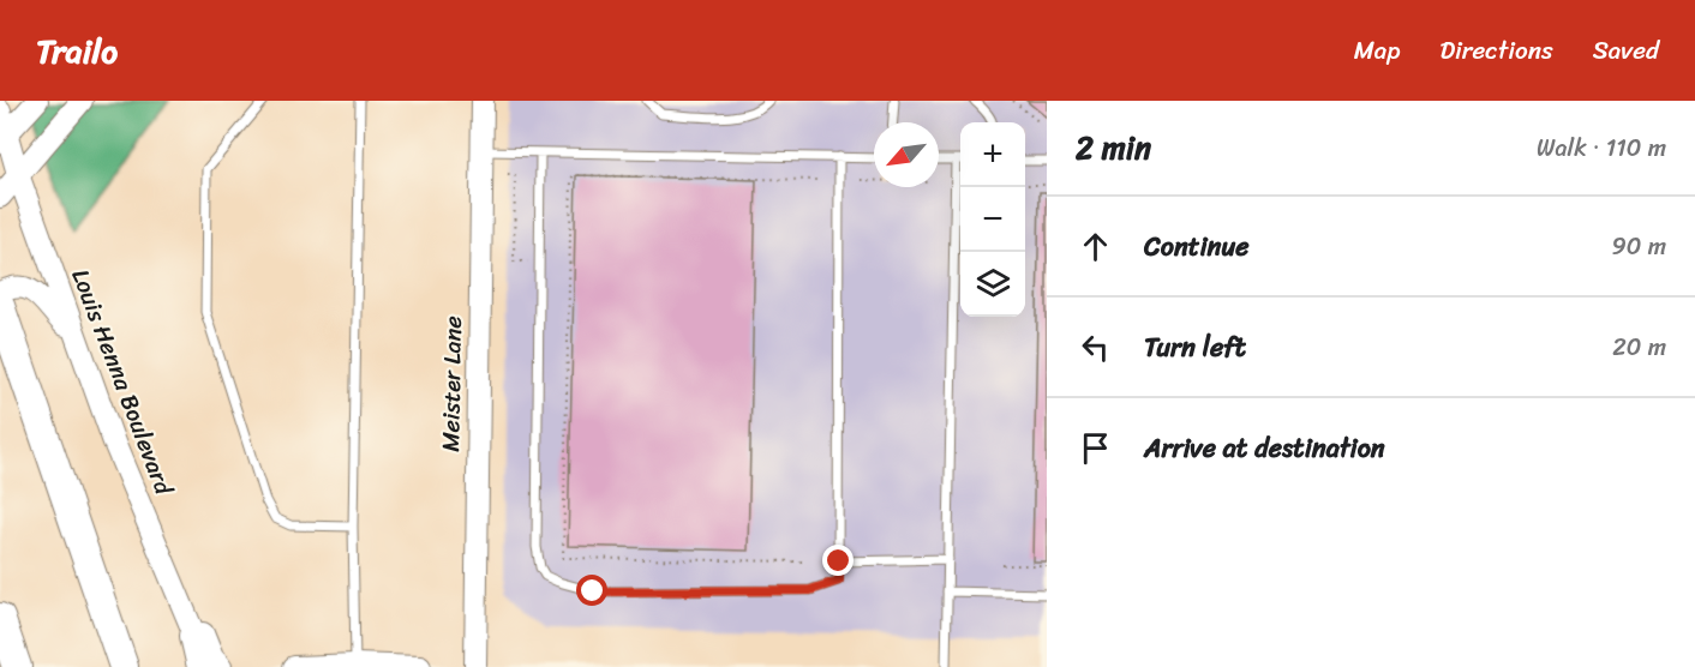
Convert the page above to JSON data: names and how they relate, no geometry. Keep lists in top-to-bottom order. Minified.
{"streets":{"street":["Louis Henna Boulevard","Meister Lane"]},"north":"bottom left","page":{"header":"Trailo","nav":["Map","Directions","Saved"],"heading":["2 min","Walk · 110 m"],"map_buttons":["+","−"],"list":[["Continue","90 m"],["Turn left","20 m"],"Arrive at destination"]}}
